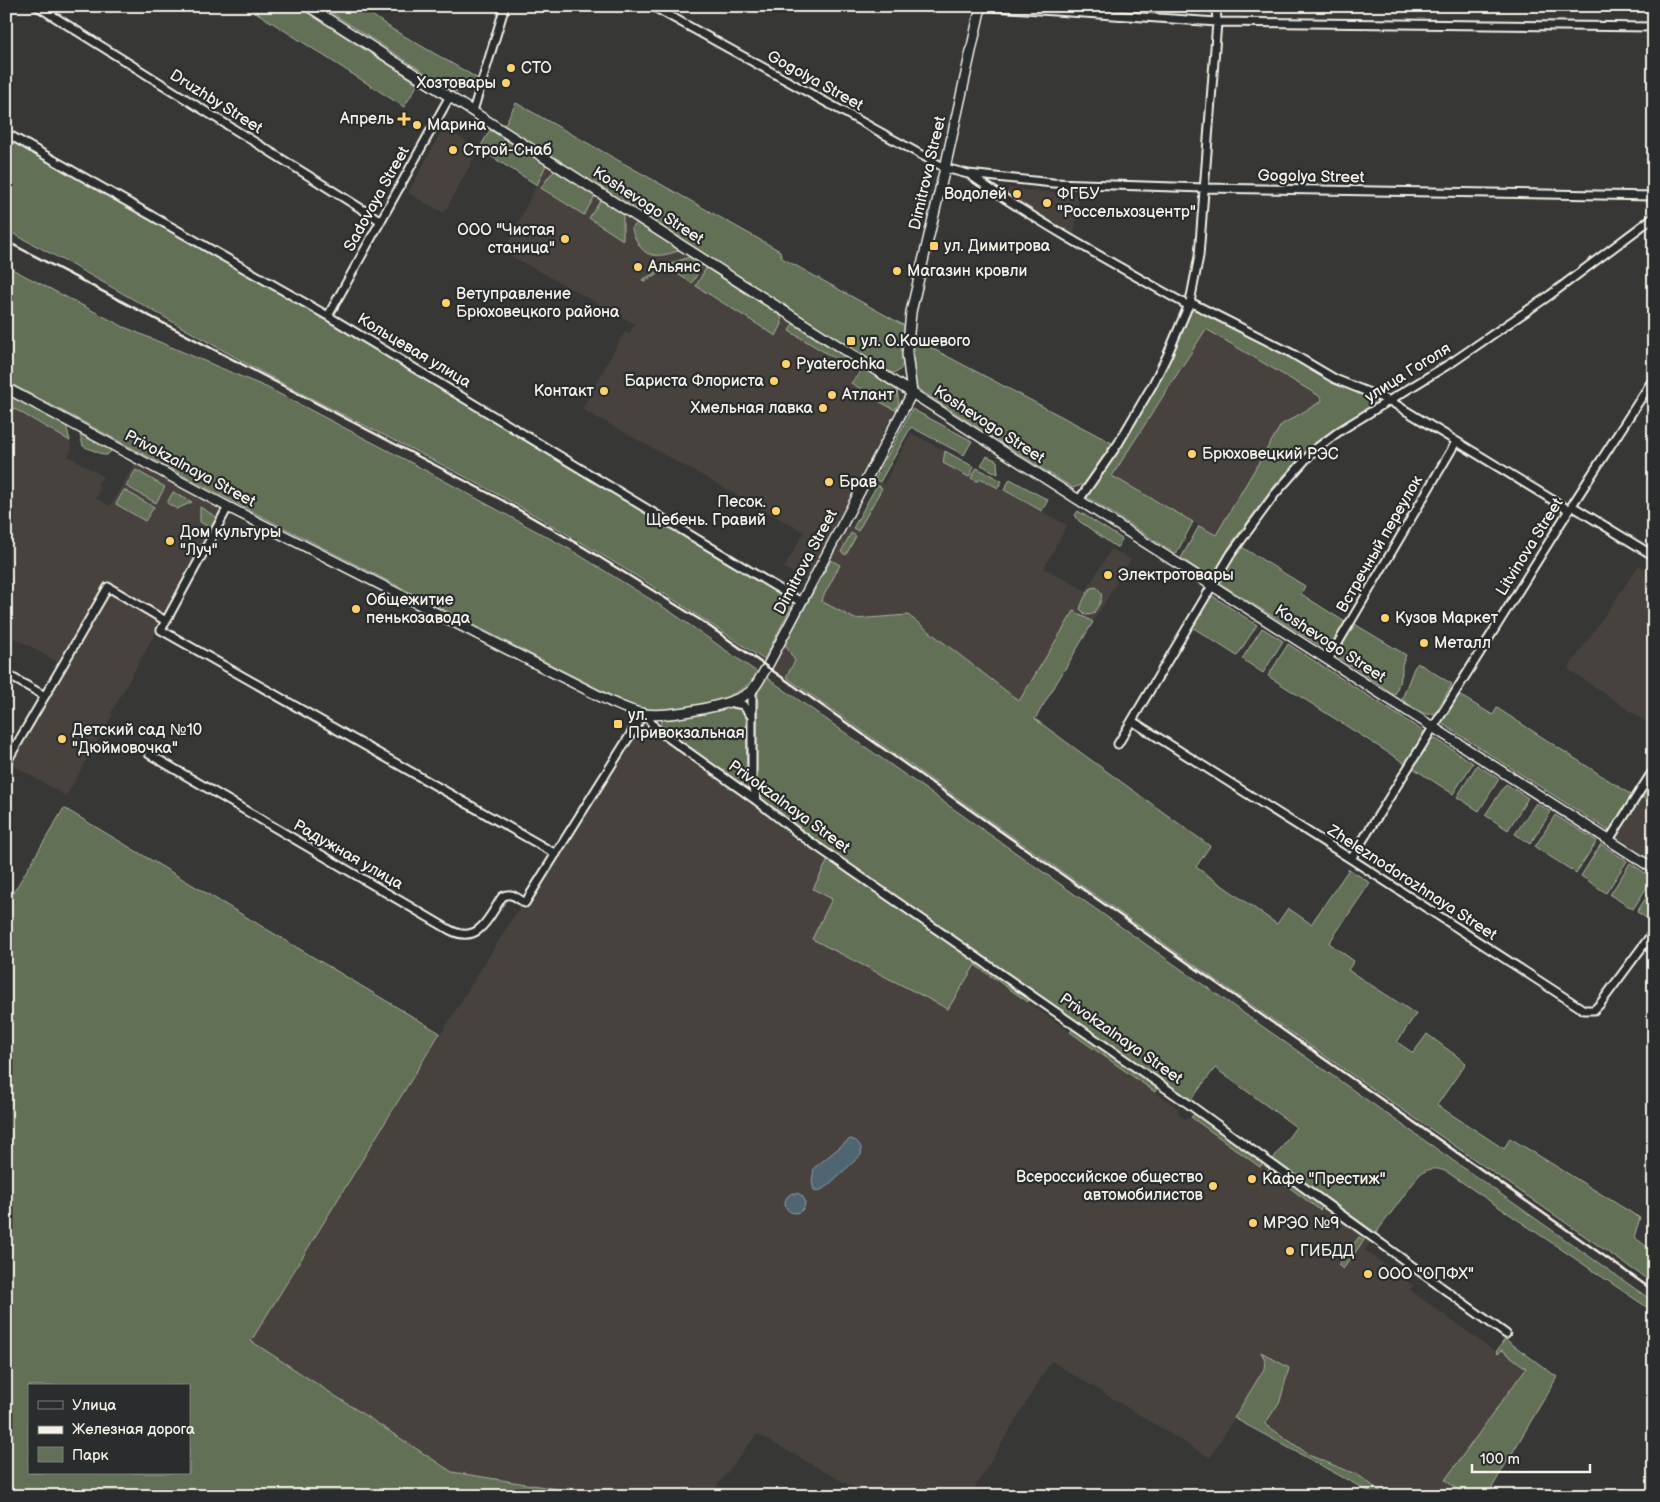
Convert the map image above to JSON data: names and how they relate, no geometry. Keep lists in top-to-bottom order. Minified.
{"streets":{"main road":["Dimitrova Street","Koshevogo Street","Privokzalnaya Street"],"street":["Gogolya Street","Druzhby Street","Sadovaya Street","Кольцевая улица","улица Гоголя","Встречный переулок","Litvinova Street","Радужная улица","Zheleznodorozhnaya Street"]},"crossings":[["Gogolya Street","Dimitrova Street"],["Gogolya Street","улица Гоголя"],["Gogolya Street","Встречный переулок"],["Gogolya Street","Litvinova Street"],["Druzhby Street","Sadovaya Street"],["Dimitrova Street","Koshevogo Street"],["Dimitrova Street","Кольцевая улица"],["Sadovaya Street","Koshevogo Street"],["Sadovaya Street","Кольцевая улица"],["Koshevogo Street","улица Гоголя"],["Koshevogo Street","Встречный переулок"],["Koshevogo Street","Litvinova Street"],["Litvinova Street","Zheleznodorozhnaya Street"]],"places":{"other":["СТО","Хозтовары","Марина","Строй-Снаб","Водолей","ФГБУ \"Россельхозцентр\"","ООО \"Чистая станица\"","Альянс","Магазин кровли","Ветуправление Брюховецкого района","Pyaterochka","Бариста Флориста","Контакт","Атлант","Хмельная лавка","Брюховецкий РЭС","Брав","Песок. Щебень. Гравий","Дом культуры \"Луч\"","Электротовары","Общежитие пенькозавода","Кузов Маркет","Металл","Детский сад №10 \"Дюймовочка\"","Кафе \"Престиж\"","Всероссийское общество автомобилистов","МРЭО №9","ГИБДД","ООО \"ОПФХ\""],"health":["Апрель"],"transit":["ул. Димитрова","ул. О.Кошевого","ул. Привокзальная"]},"legend":["Улица","Железная дорога","Парк"],"scale_bar":"100 m"}
